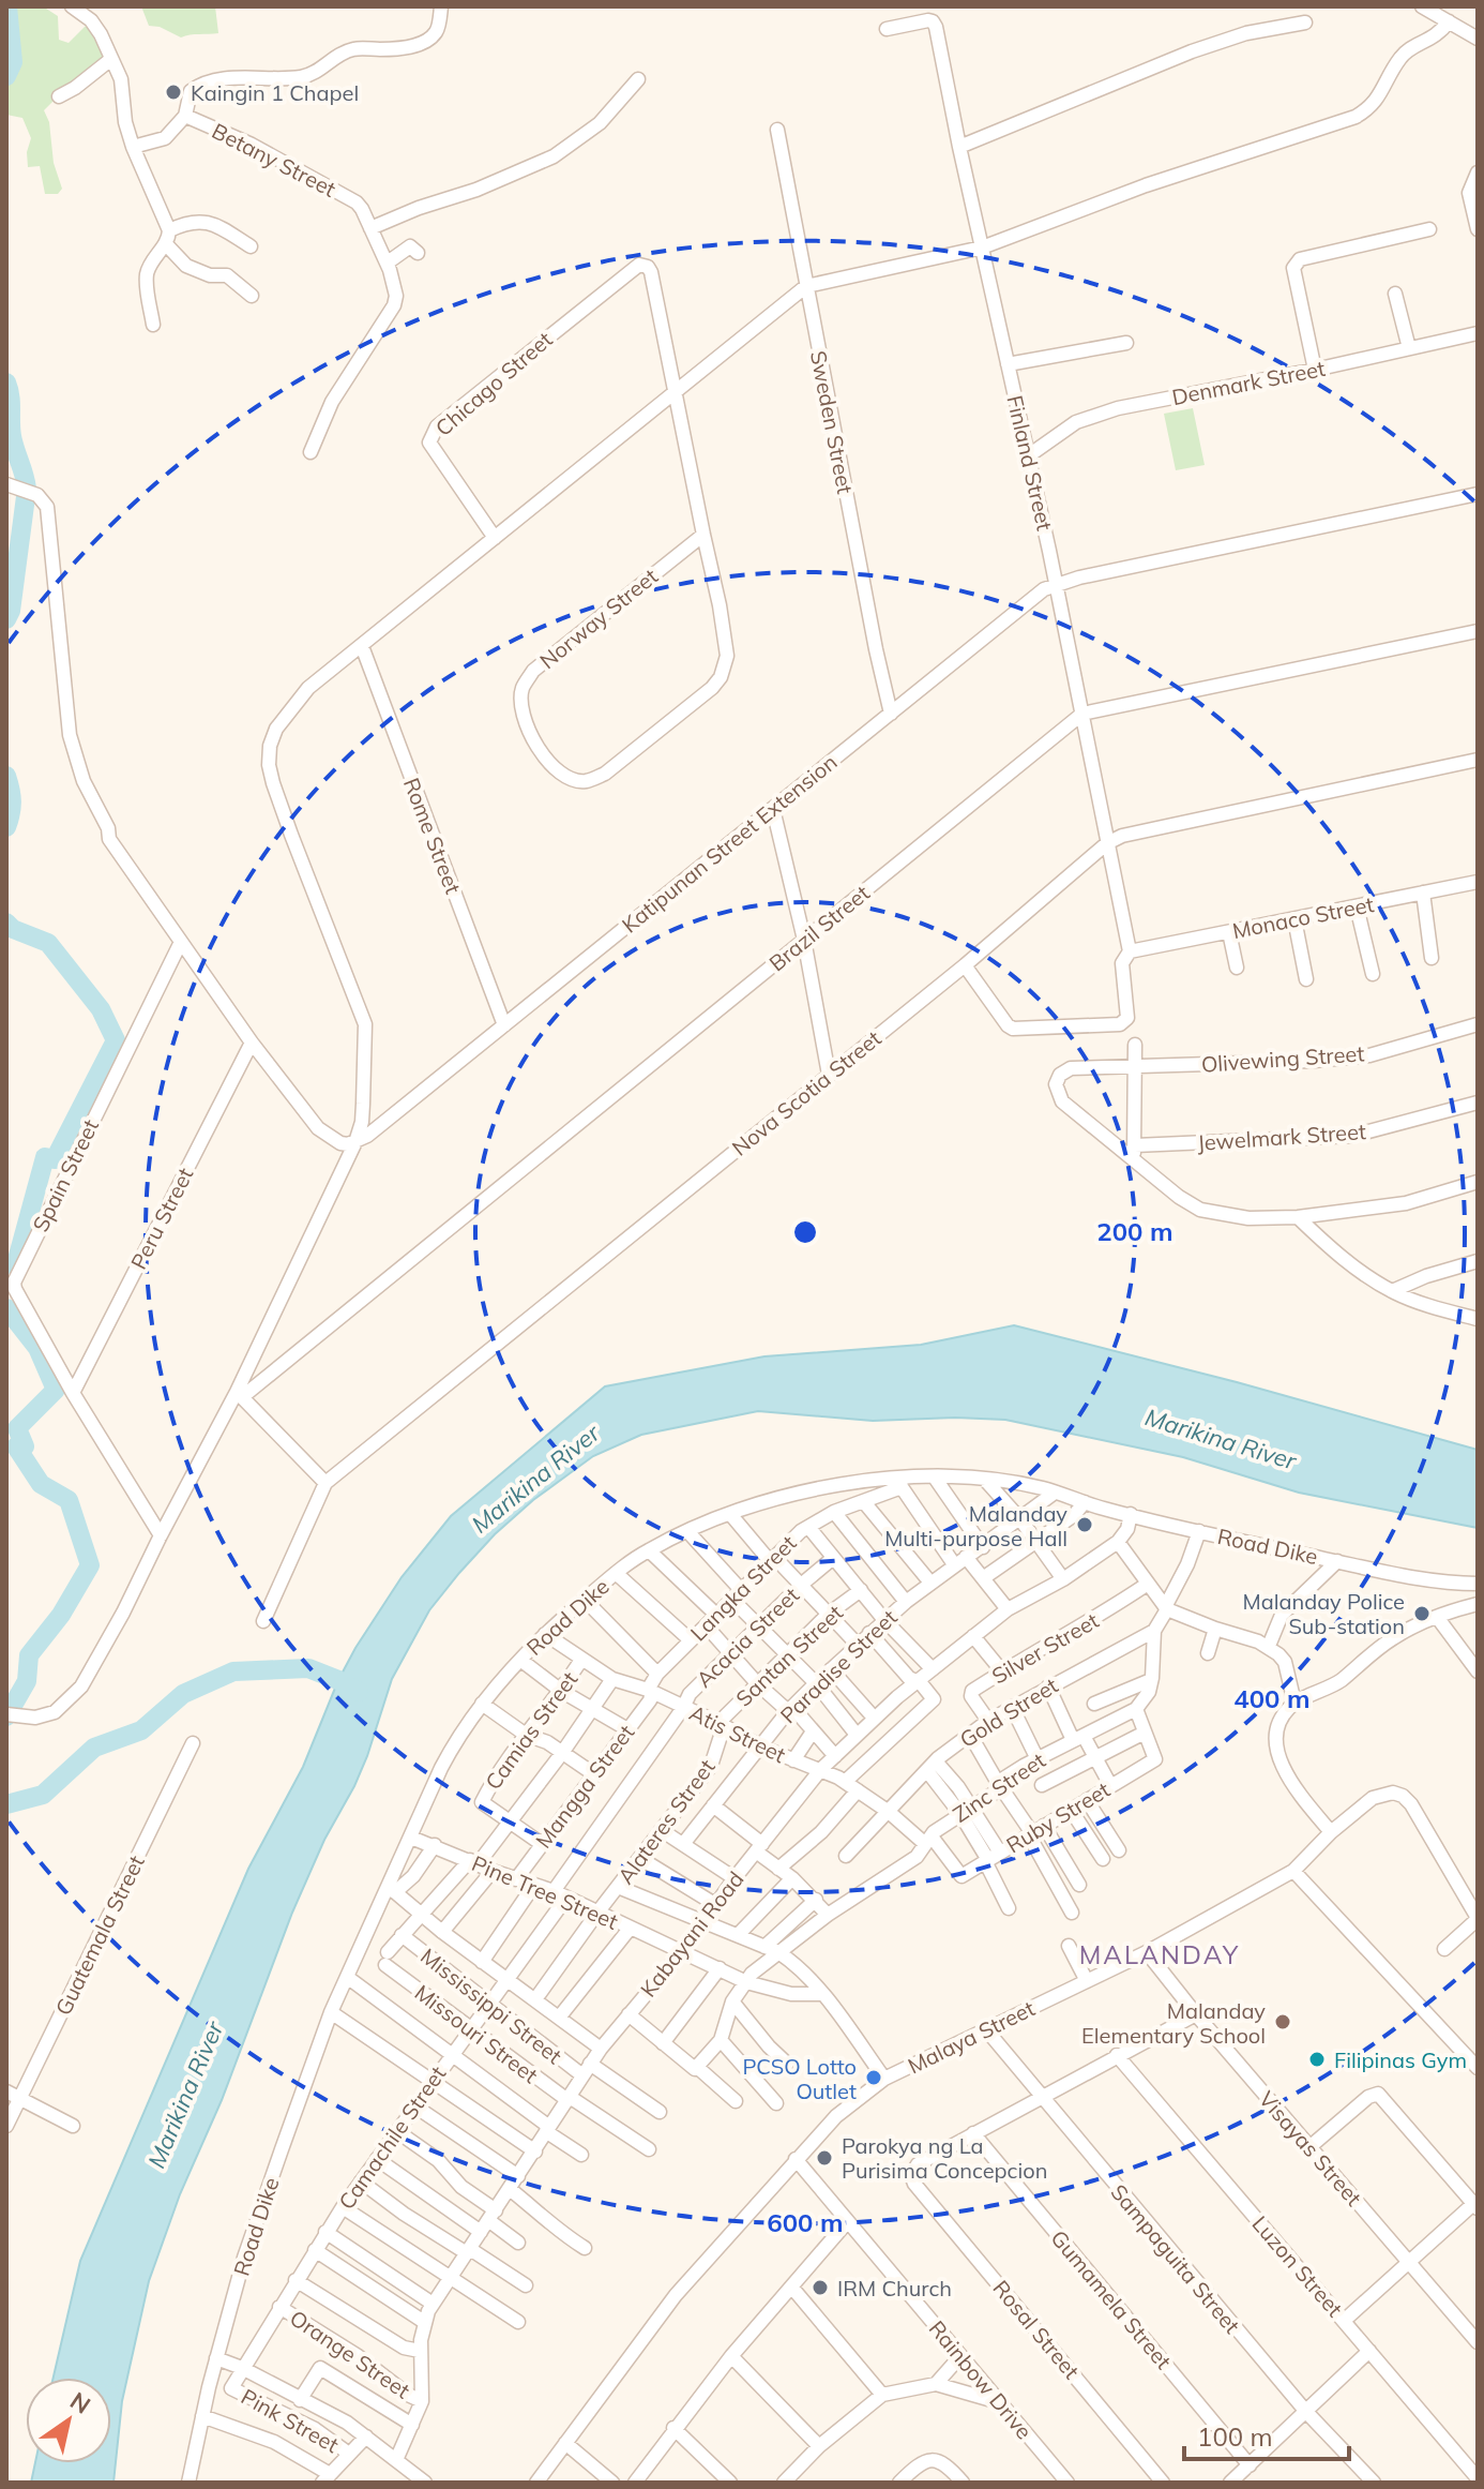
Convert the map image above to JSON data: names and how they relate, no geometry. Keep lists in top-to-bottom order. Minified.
{"streets":{"street":["Betany Street","Denmark Street","Chicago Street","Sweden Street","Finland Street","Norway Street","Rome Street","Katipunan Street Extension","Monaco Street","Brazil Street","Olivewing Street","Nova Scotia Street","Jewelmark Street","Spain Street","Peru Street","Road Dike","Langka Street","Acacia Street","Silver Street","Santan Street","Paradise Street","Gold Street","Camias Street","Atis Street","Mangga Street","Zinc Street","Ruby Street","Alateres Street","Pine Tree Street","Kabayani Road","Guatemala Street","Mississippi Street","Missouri Street","Malaya Street","Camachile Street","Visayas Street","Sampaguita Street","Luzon Street","Gumamela Street","Rosal Street","Orange Street","Rainbow Drive","Pink Street"]},"crossings":[["Denmark Street","Finland Street"],["Chicago Street","Norway Street"],["Sweden Street","Katipunan Street Extension"],["Finland Street","Katipunan Street Extension"],["Finland Street","Monaco Street"],["Finland Street","Brazil Street"],["Finland Street","Nova Scotia Street"],["Rome Street","Katipunan Street Extension"],["Olivewing Street","Jewelmark Street"],["Spain Street","Peru Street"],["Road Dike","Langka Street"],["Road Dike","Paradise Street"],["Road Dike","Atis Street"],["Road Dike","Pine Tree Street"],["Langka Street","Atis Street"],["Langka Street","Mangga Street"],["Acacia Street","Atis Street"],["Acacia Street","Pine Tree Street"],["Acacia Street","Camachile Street"],["Silver Street","Gold Street"],["Santan Street","Atis Street"],["Santan Street","Alateres Street"],["Paradise Street","Atis Street"],["Gold Street","Atis Street"],["Camias Street","Atis Street"],["Atis Street","Mangga Street"],["Atis Street","Zinc Street"],["Atis Street","Ruby Street"],["Atis Street","Alateres Street"],["Atis Street","Kabayani Road"],["Mangga Street","Pine Tree Street"],["Alateres Street","Pine Tree Street"],["Pine Tree Street","Kabayani Road"],["Pine Tree Street","Camachile Street"],["Kabayani Road","Mississippi Street"],["Kabayani Road","Missouri Street"],["Kabayani Road","Orange Street"],["Mississippi Street","Missouri Street"],["Mississippi Street","Camachile Street"],["Missouri Street","Camachile Street"],["Malaya Street","Visayas Street"],["Malaya Street","Sampaguita Street"],["Malaya Street","Rainbow Drive"],["Camachile Street","Orange Street"],["Camachile Street","Pink Street"],["Gumamela Street","Rosal Street"]],"districts":["MALANDAY"],"water":["Marikina River"],"places":["Kaingin 1 Chapel","Malanday Multi-purpose Hall","Malanday Police Sub-station","Malanday Elementary School","Filipinas Gym","PCSO Lotto Outlet","Parokya ng La Purisima Concepcion","IRM Church"],"scale_bar":"100 m","north":"top right","rings":["200 m","400 m","600 m"]}
